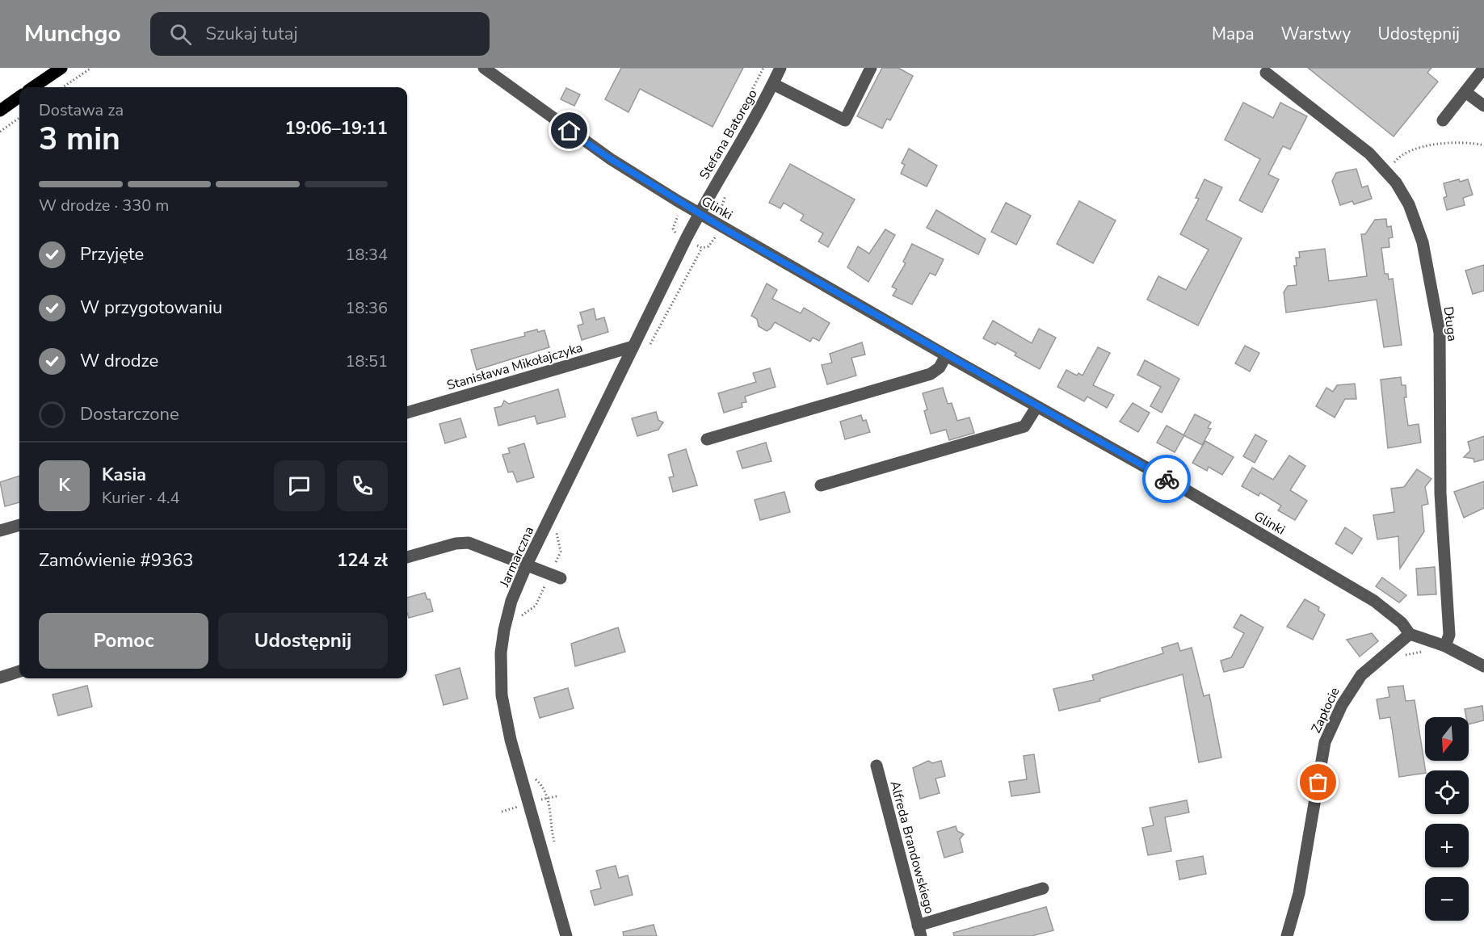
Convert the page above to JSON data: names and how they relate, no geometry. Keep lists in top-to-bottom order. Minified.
{"streets":{"street":["Stefana Batorego","Glinki","Długa","Stanisława Mikołajczyka","Jarmarczna","Zapłocie","Alfreda Brandowskiego"]},"crossings":[["Stefana Batorego","Glinki"],["Stefana Batorego","Jarmarczna"],["Glinki","Jarmarczna"],["Glinki","Zapłocie"],["Stanisława Mikołajczyka","Jarmarczna"]],"north":"bottom","page":{"header":"Munchgo","search":"Szukaj tutaj","nav":["Mapa","Warstwy","Udostępnij"],"heading":["3 min","Dostawa za","19:06–19:11"],"panel":["Kasia","Kurier · 4.4","Zamówienie #9363","124 zł"],"bar":"W drodze · 330 m","list":[["Przyjęte","18:34"],["W przygotowaniu","18:36"],["W drodze","18:51"],"Dostarczone"],"round":"K","buttons":["Pomoc","Udostępnij"],"map_buttons":["+","−"]}}
